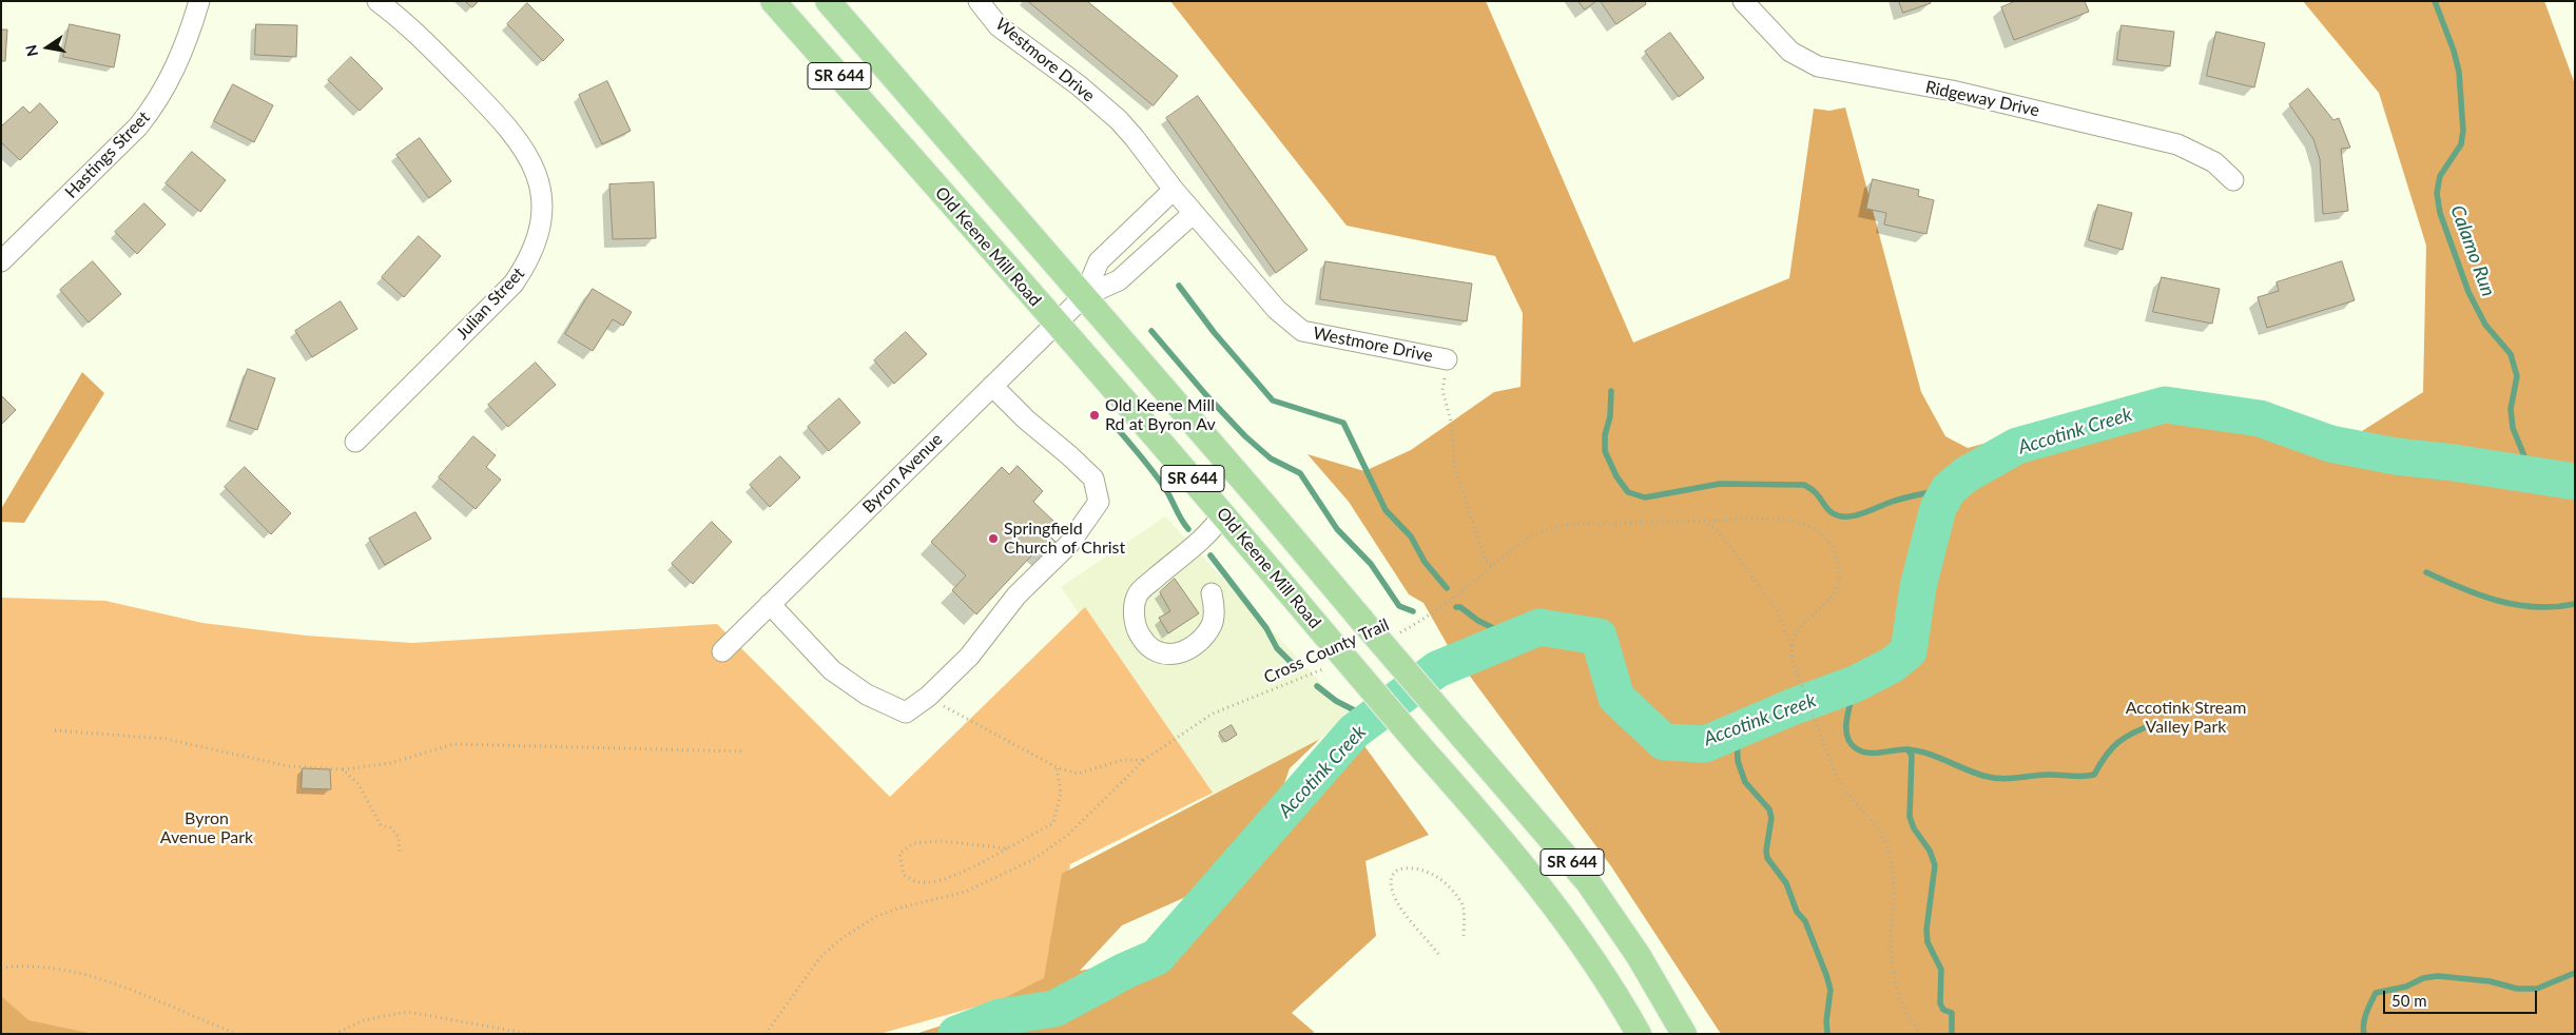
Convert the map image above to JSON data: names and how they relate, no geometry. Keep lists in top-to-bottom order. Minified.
{"streets":{"main road":["SR 644","Old Keene Mill Road"],"street":["Westmore Drive","Ridgeway Drive","Hastings Street","Julian Street","Byron Avenue"],"path":["Cross County Trail"]},"crossings":[["SR 644","Byron Avenue"],["Old Keene Mill Road","Byron Avenue"]],"water":["Calamo Run","Accotink Creek"],"parks":["Accotink Stream Valley Park","Byron Avenue Park"],"places":["Old Keene Mill Rd at Byron Av","Springfield Church of Christ"],"scale_bar":"50 m","north":"left"}
